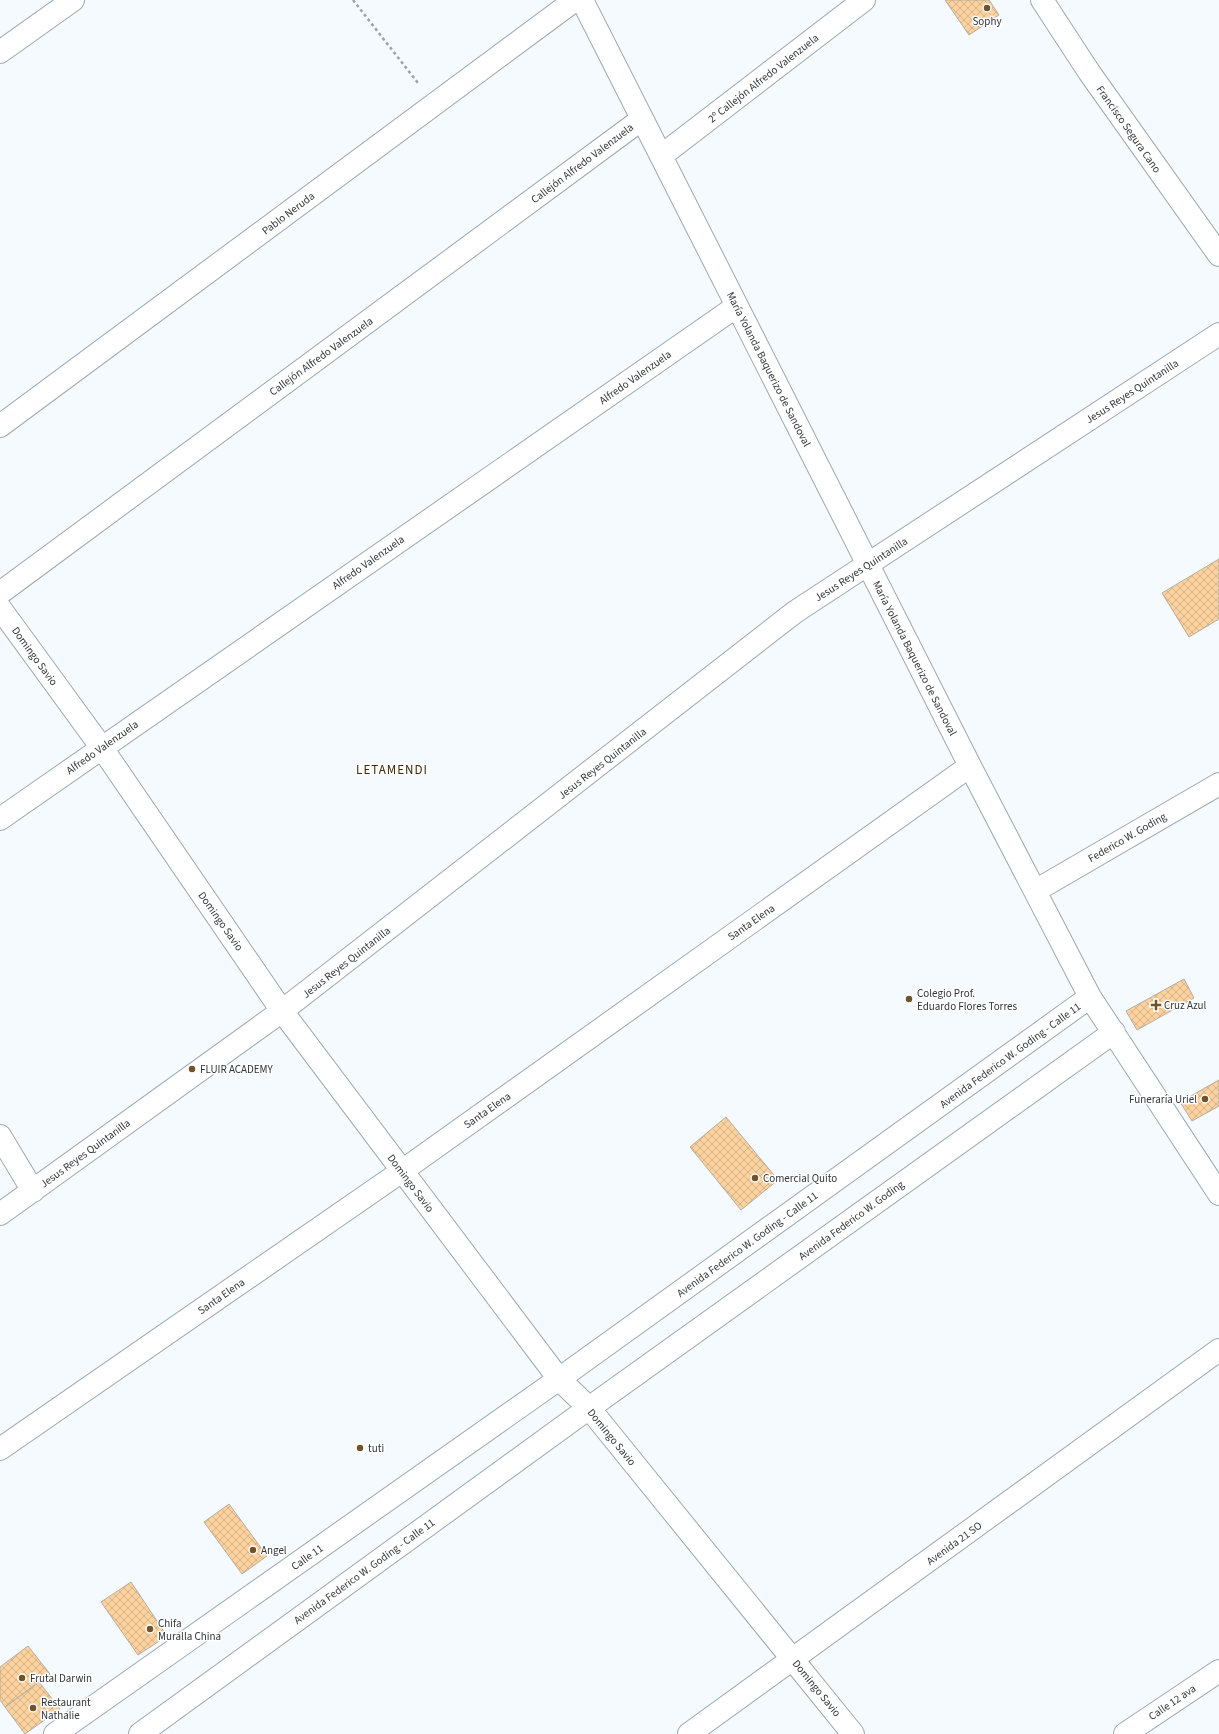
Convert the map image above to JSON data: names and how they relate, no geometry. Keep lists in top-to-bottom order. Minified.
{"streets":{"street":["2º Callejón Alfredo Valenzuela","Francisco Segura Cano","Callejón Alfredo Valenzuela","Pablo Neruda","María Yolanda Baquerizo de Sandoval","Alfredo Valenzuela","Jesus Reyes Quintanilla","Domingo Savio","Federico W. Goding","Santa Elena","Avenida Federico W. Goding - Calle 11","Avenida Federico W. Goding","Avenida 21 SO","Calle 11","Calle 12 ava"]},"crossings":[["2º Callejón Alfredo Valenzuela","María Yolanda Baquerizo de Sandoval"],["Callejón Alfredo Valenzuela","María Yolanda Baquerizo de Sandoval"],["María Yolanda Baquerizo de Sandoval","Alfredo Valenzuela"],["María Yolanda Baquerizo de Sandoval","Jesus Reyes Quintanilla"],["María Yolanda Baquerizo de Sandoval","Federico W. Goding"],["María Yolanda Baquerizo de Sandoval","Santa Elena"],["María Yolanda Baquerizo de Sandoval","Avenida Federico W. Goding - Calle 11"],["María Yolanda Baquerizo de Sandoval","Avenida Federico W. Goding"],["Alfredo Valenzuela","Domingo Savio"],["Jesus Reyes Quintanilla","Domingo Savio"],["Domingo Savio","Santa Elena"],["Domingo Savio","Avenida Federico W. Goding - Calle 11"],["Domingo Savio","Avenida Federico W. Goding"],["Domingo Savio","Avenida 21 SO"],["Domingo Savio","Calle 11"],["Avenida Federico W. Goding - Calle 11","Avenida Federico W. Goding"],["Avenida Federico W. Goding - Calle 11","Calle 11"]],"districts":["LETAMENDI"],"places":{"other":["Sophy","Colegio Prof. Eduardo Flores Torres","FLUIR ACADEMY","Funeraría Uriel","Comercial Quito","tuti","Angel","Chifa Muralla China","Frutal Darwin","Restaurant Nathalie"],"health":["Cruz Azul"]}}
